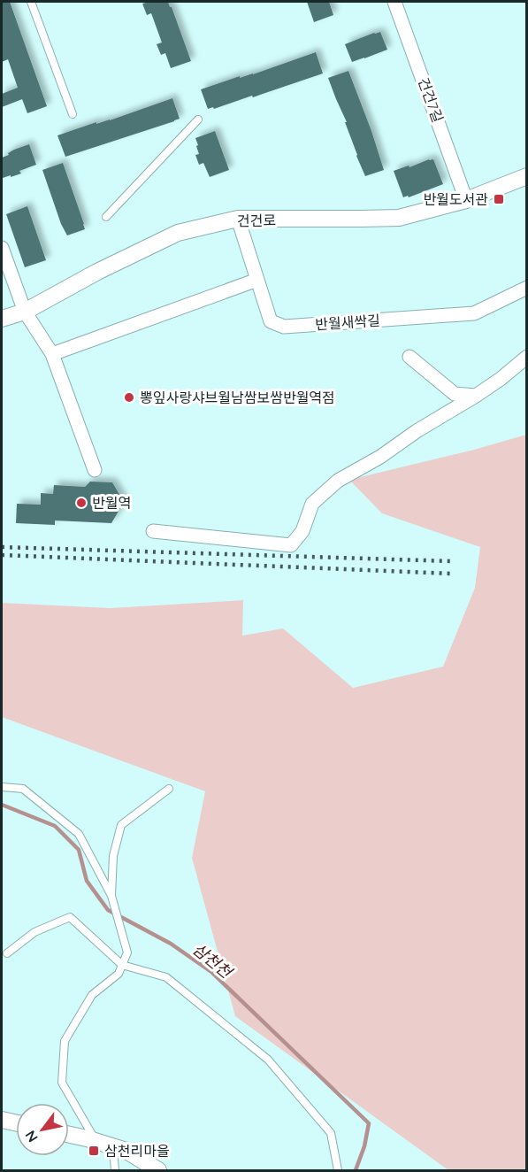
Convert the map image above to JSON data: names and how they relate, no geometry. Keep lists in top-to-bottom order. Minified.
{"streets":{"street":["건건7길","건건로","반월새싹길"]},"crossings":[["건건7길","건건로"],["건건로","반월새싹길"]],"water":["삼천천"],"places":{"transit":["반월도서관","삼천리마을"],"other":["뽕잎사랑샤브월남쌈보쌈반월역점","반월역"]},"north":"bottom left"}
